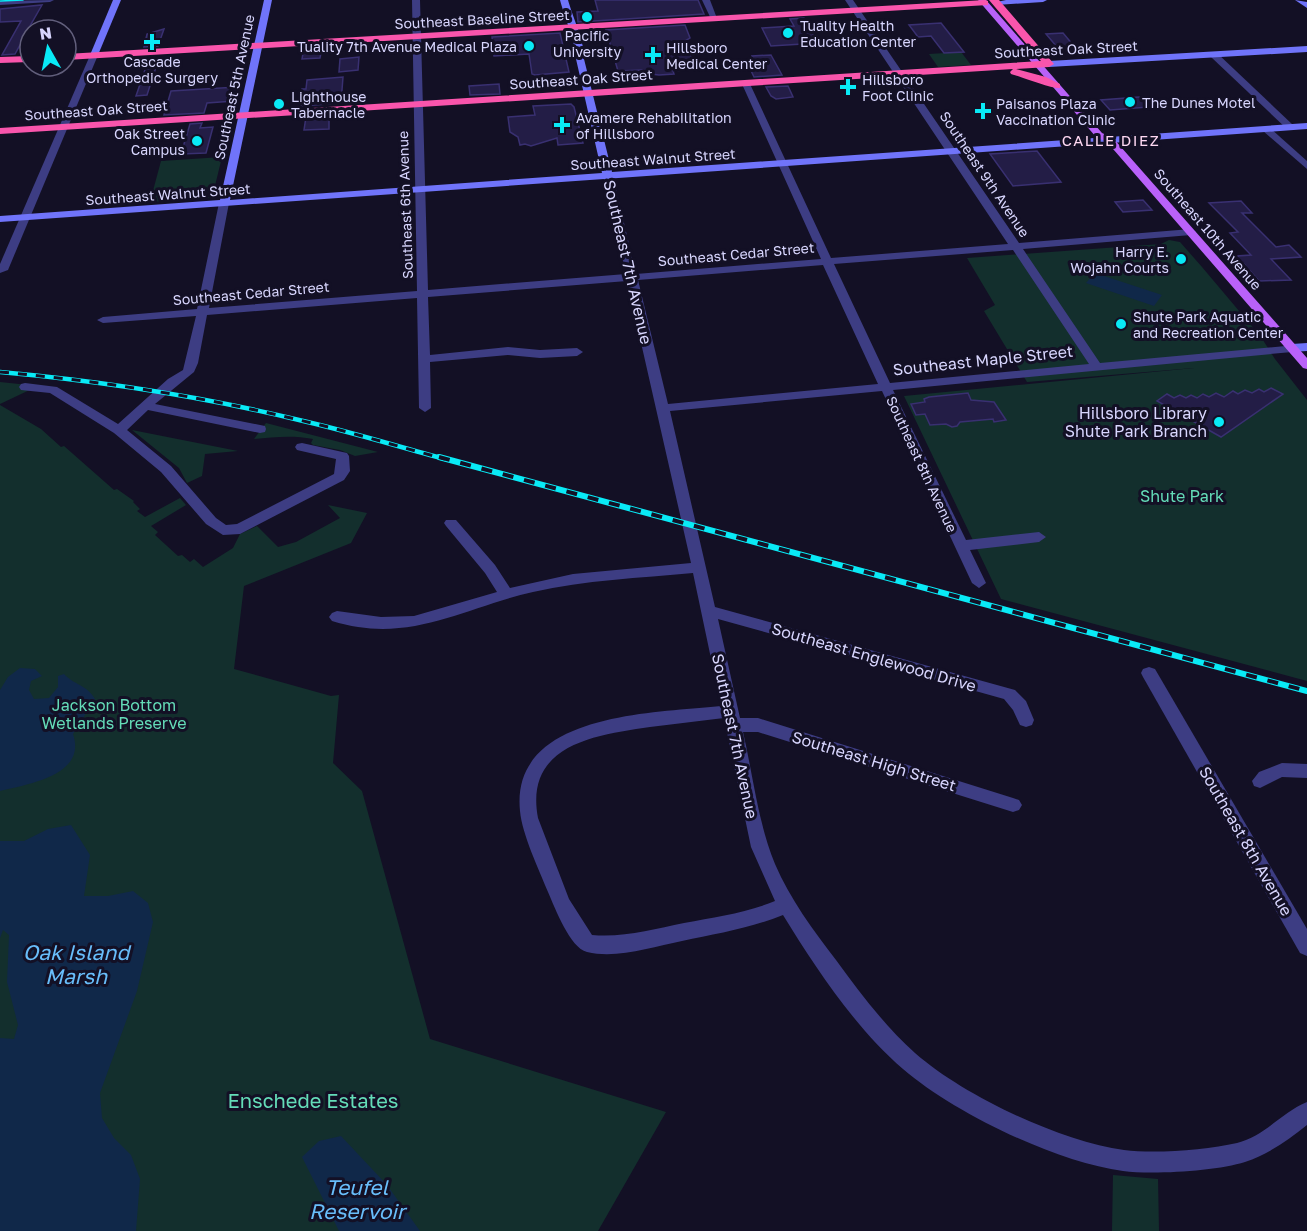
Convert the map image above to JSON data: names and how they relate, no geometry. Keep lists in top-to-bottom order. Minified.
{"streets":{"highway":["Southeast Baseline Street","Southeast Oak Street","Southeast 10th Avenue"],"street":["Southeast 5th Avenue","Southeast Walnut Street","Southeast 9th Avenue","Southeast 6th Avenue","Southeast Cedar Street","Southeast 7th Avenue","Southeast Maple Street","Southeast 8th Avenue","Southeast Englewood Drive","Southeast High Street"]},"crossings":[["Southeast Baseline Street","Southeast 5th Avenue"],["Southeast Baseline Street","Southeast 9th Avenue"],["Southeast Baseline Street","Southeast 6th Avenue"],["Southeast Baseline Street","Southeast 10th Avenue"],["Southeast Baseline Street","Southeast 7th Avenue"],["Southeast Oak Street","Southeast 5th Avenue"],["Southeast Oak Street","Southeast 9th Avenue"],["Southeast Oak Street","Southeast 6th Avenue"],["Southeast Oak Street","Southeast 10th Avenue"],["Southeast Oak Street","Southeast 7th Avenue"],["Southeast Oak Street","Southeast 8th Avenue"],["Southeast 5th Avenue","Southeast Walnut Street"],["Southeast 5th Avenue","Southeast Cedar Street"],["Southeast Walnut Street","Southeast 9th Avenue"],["Southeast Walnut Street","Southeast 6th Avenue"],["Southeast Walnut Street","Southeast 10th Avenue"],["Southeast Walnut Street","Southeast 7th Avenue"],["Southeast Walnut Street","Southeast 8th Avenue"],["Southeast 9th Avenue","Southeast Cedar Street"],["Southeast 9th Avenue","Southeast Maple Street"],["Southeast 6th Avenue","Southeast Cedar Street"],["Southeast 10th Avenue","Southeast Cedar Street"],["Southeast 10th Avenue","Southeast Maple Street"],["Southeast Cedar Street","Southeast 7th Avenue"],["Southeast Cedar Street","Southeast 8th Avenue"],["Southeast 7th Avenue","Southeast Maple Street"],["Southeast 7th Avenue","Southeast Englewood Drive"],["Southeast 7th Avenue","Southeast High Street"],["Southeast Maple Street","Southeast 8th Avenue"]],"districts":["CALLE DIEZ"],"water":["Oak Island Marsh","Teufel Reservoir"],"parks":["Shute Park","Jackson Bottom Wetlands Preserve","Enschede Estates"],"places":{"other":["Pacific University","Tuality Health Education Center","Tuality 7th Avenue Medical Plaza","The Dunes Motel","Lighthouse Tabernacle","Oak Street Campus","Harry E. Wojahn Courts","Shute Park Aquatic and Recreation Center","Hillsboro Library Shute Park Branch"],"health":["Cascade Orthopedic Surgery","Hillsboro Medical Center","Hillsboro Foot Clinic","Paisanos Plaza Vaccination Clinic","Avamere Rehabilitation of Hillsboro"]},"north":"top"}
